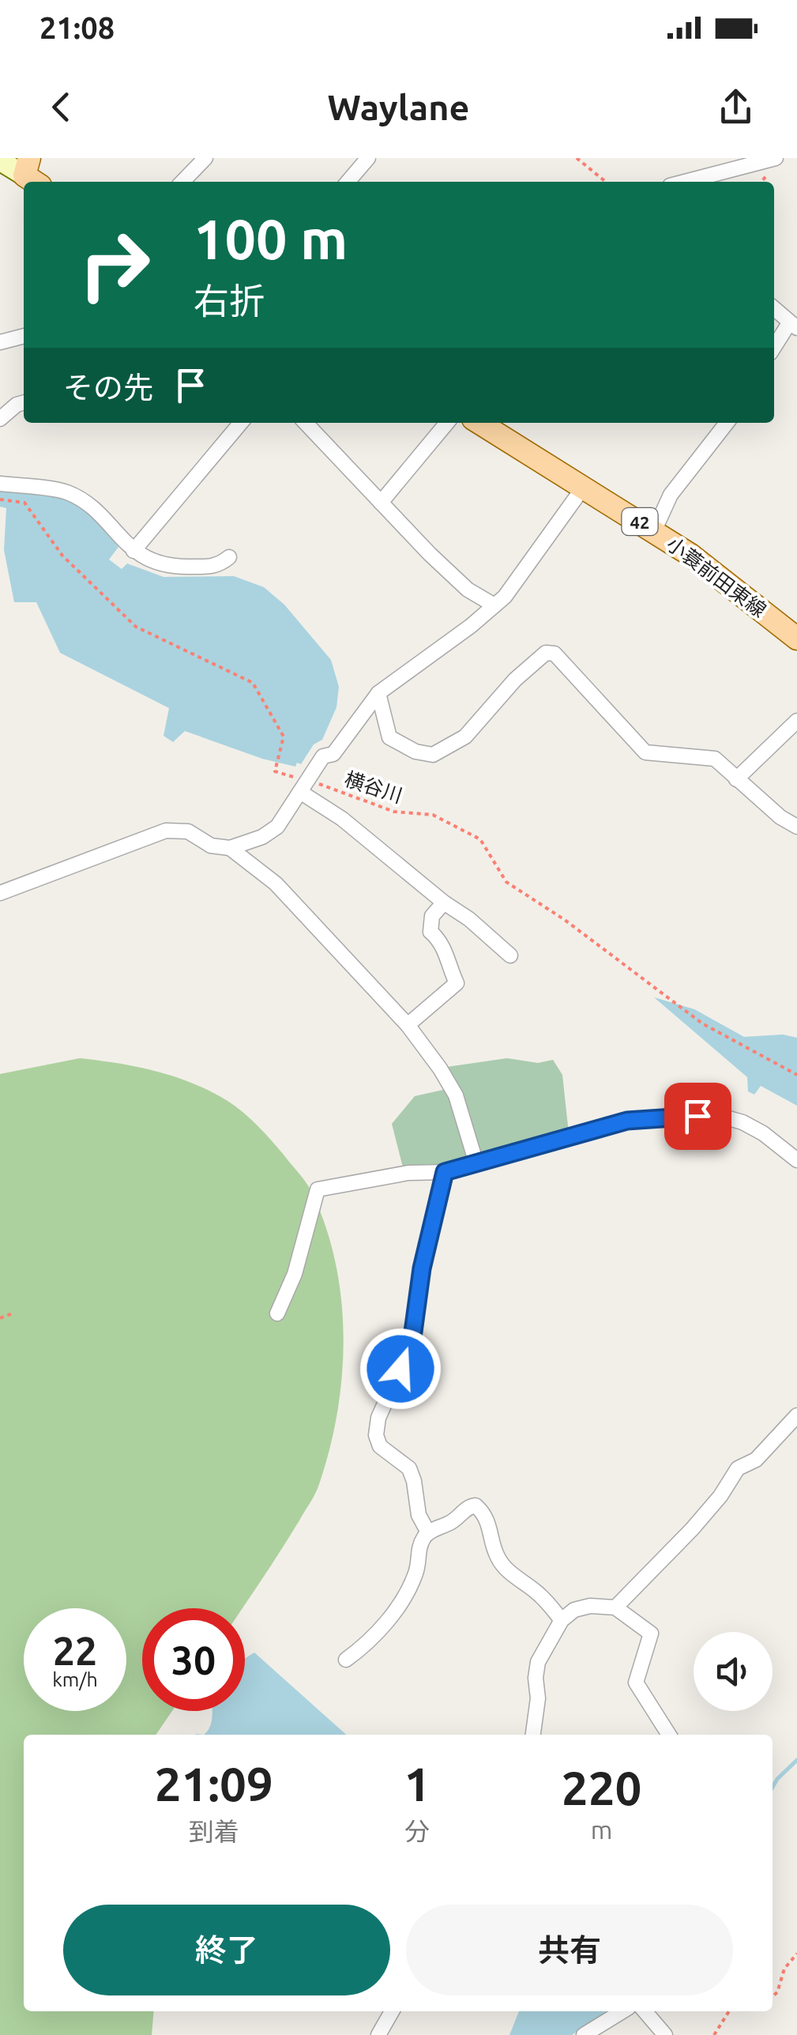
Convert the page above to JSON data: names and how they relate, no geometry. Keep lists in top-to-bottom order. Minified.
{"streets":{"main road":["42","小蓑前田東線"],"path":["横谷川"]},"page":{"status":"21:08","header":"Waylane","turn":["100 m","右折"],"then":"その先","speed":"22 km/h","limit":"30","eta":["21:09","到着","1","分","220","m"],"buttons":["終了","共有"]}}
